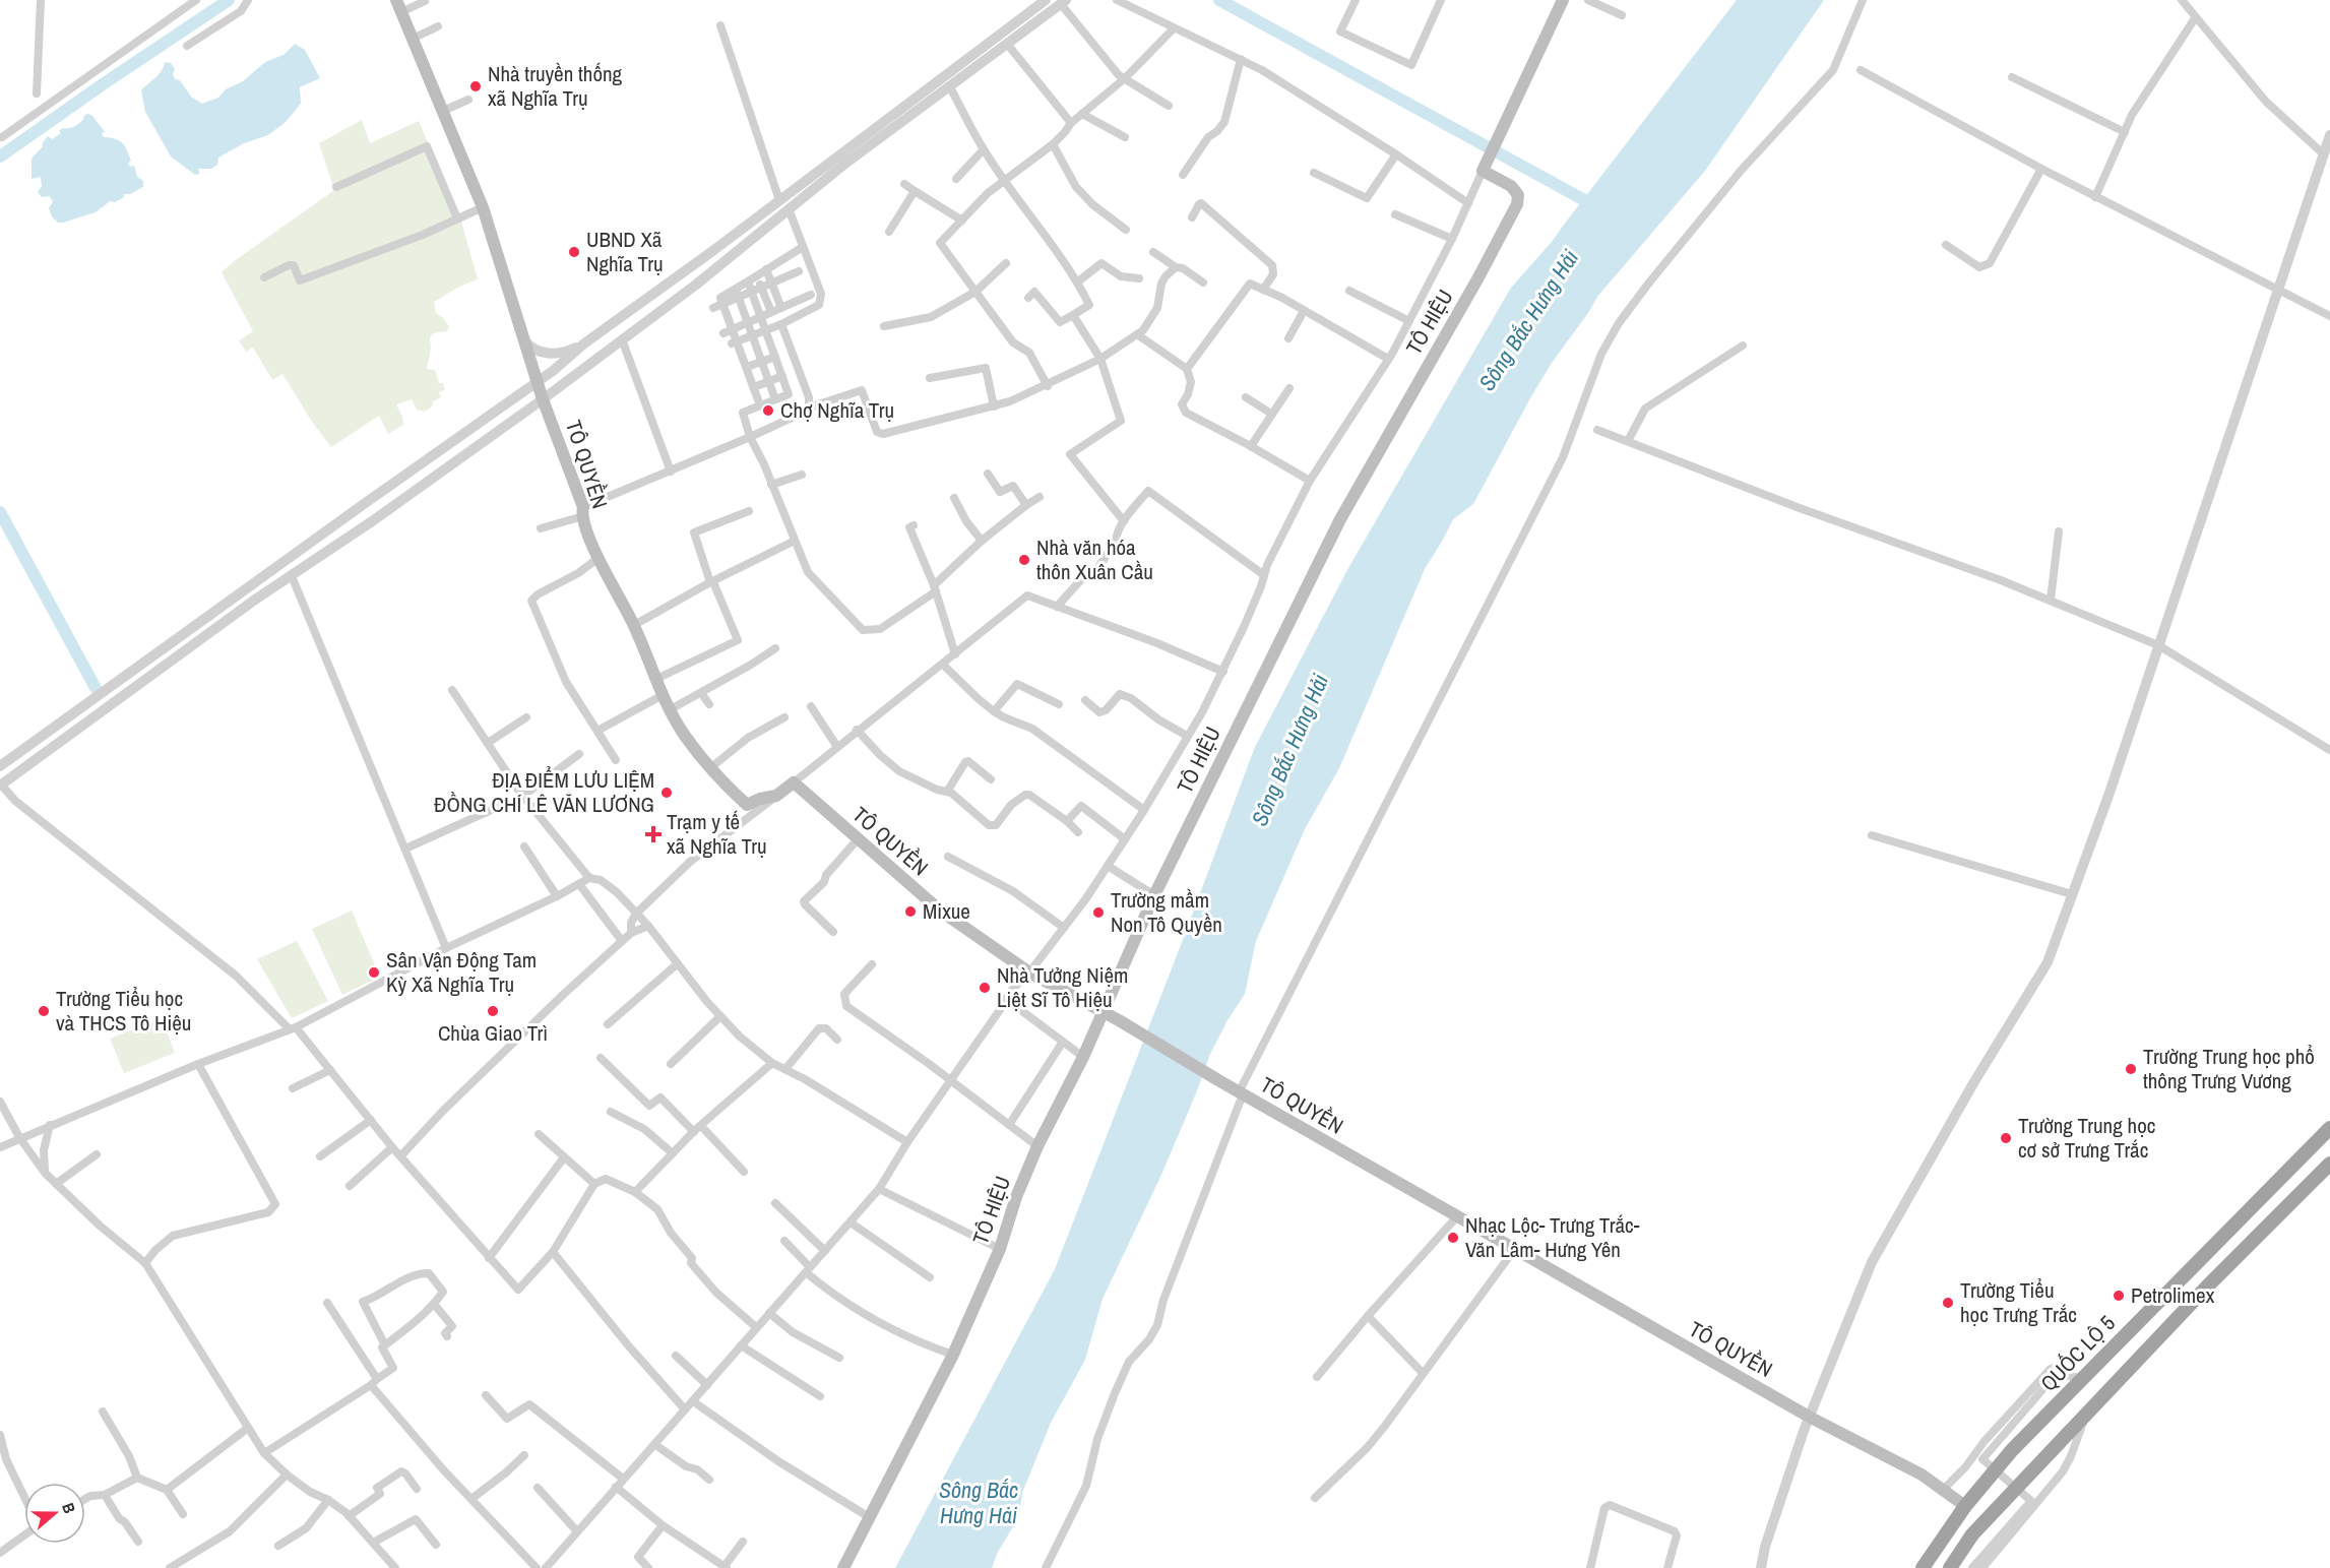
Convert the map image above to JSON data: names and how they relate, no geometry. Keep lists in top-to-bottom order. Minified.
{"streets":{"highway":["QUỐC LỘ 5"],"main road":["TÔ HIỆU","TÔ QUYỀN"]},"crossings":[["TÔ HIỆU","TÔ QUYỀN"],["TÔ QUYỀN","QUỐC LỘ 5"]],"water":["Sông Bắc Hưng Hải"],"places":{"other":["Nhà truyền thống xã Nghĩa Trụ","UBND Xã Nghĩa Trụ","Chợ Nghĩa Trụ","Nhà văn hóa thôn Xuân Cầu","ĐỊA ĐIỂM LƯU LIỆM ĐỒNG CHÍ LÊ VĂN LƯƠNG","Mixue","Trường mầm Non Tô Quyền","Sân Vận Động Tam Kỳ Xã Nghĩa Trụ","Nhà Tưởng Niệm Liệt Sĩ Tô Hiệu","Trường Tiểu học và THCS Tô Hiệu","Chùa Giao Trì","Trường Trung học phổ thông Trưng Vương","Trường Trung học cơ sở Trưng Trắc","Nhạc Lộc- Trưng Trắc- Văn Lâm- Hưng Yên","Petrolimex","Trường Tiểu học Trưng Trắc"],"health":["Trạm y tế xã Nghĩa Trụ"]},"north":"right"}
